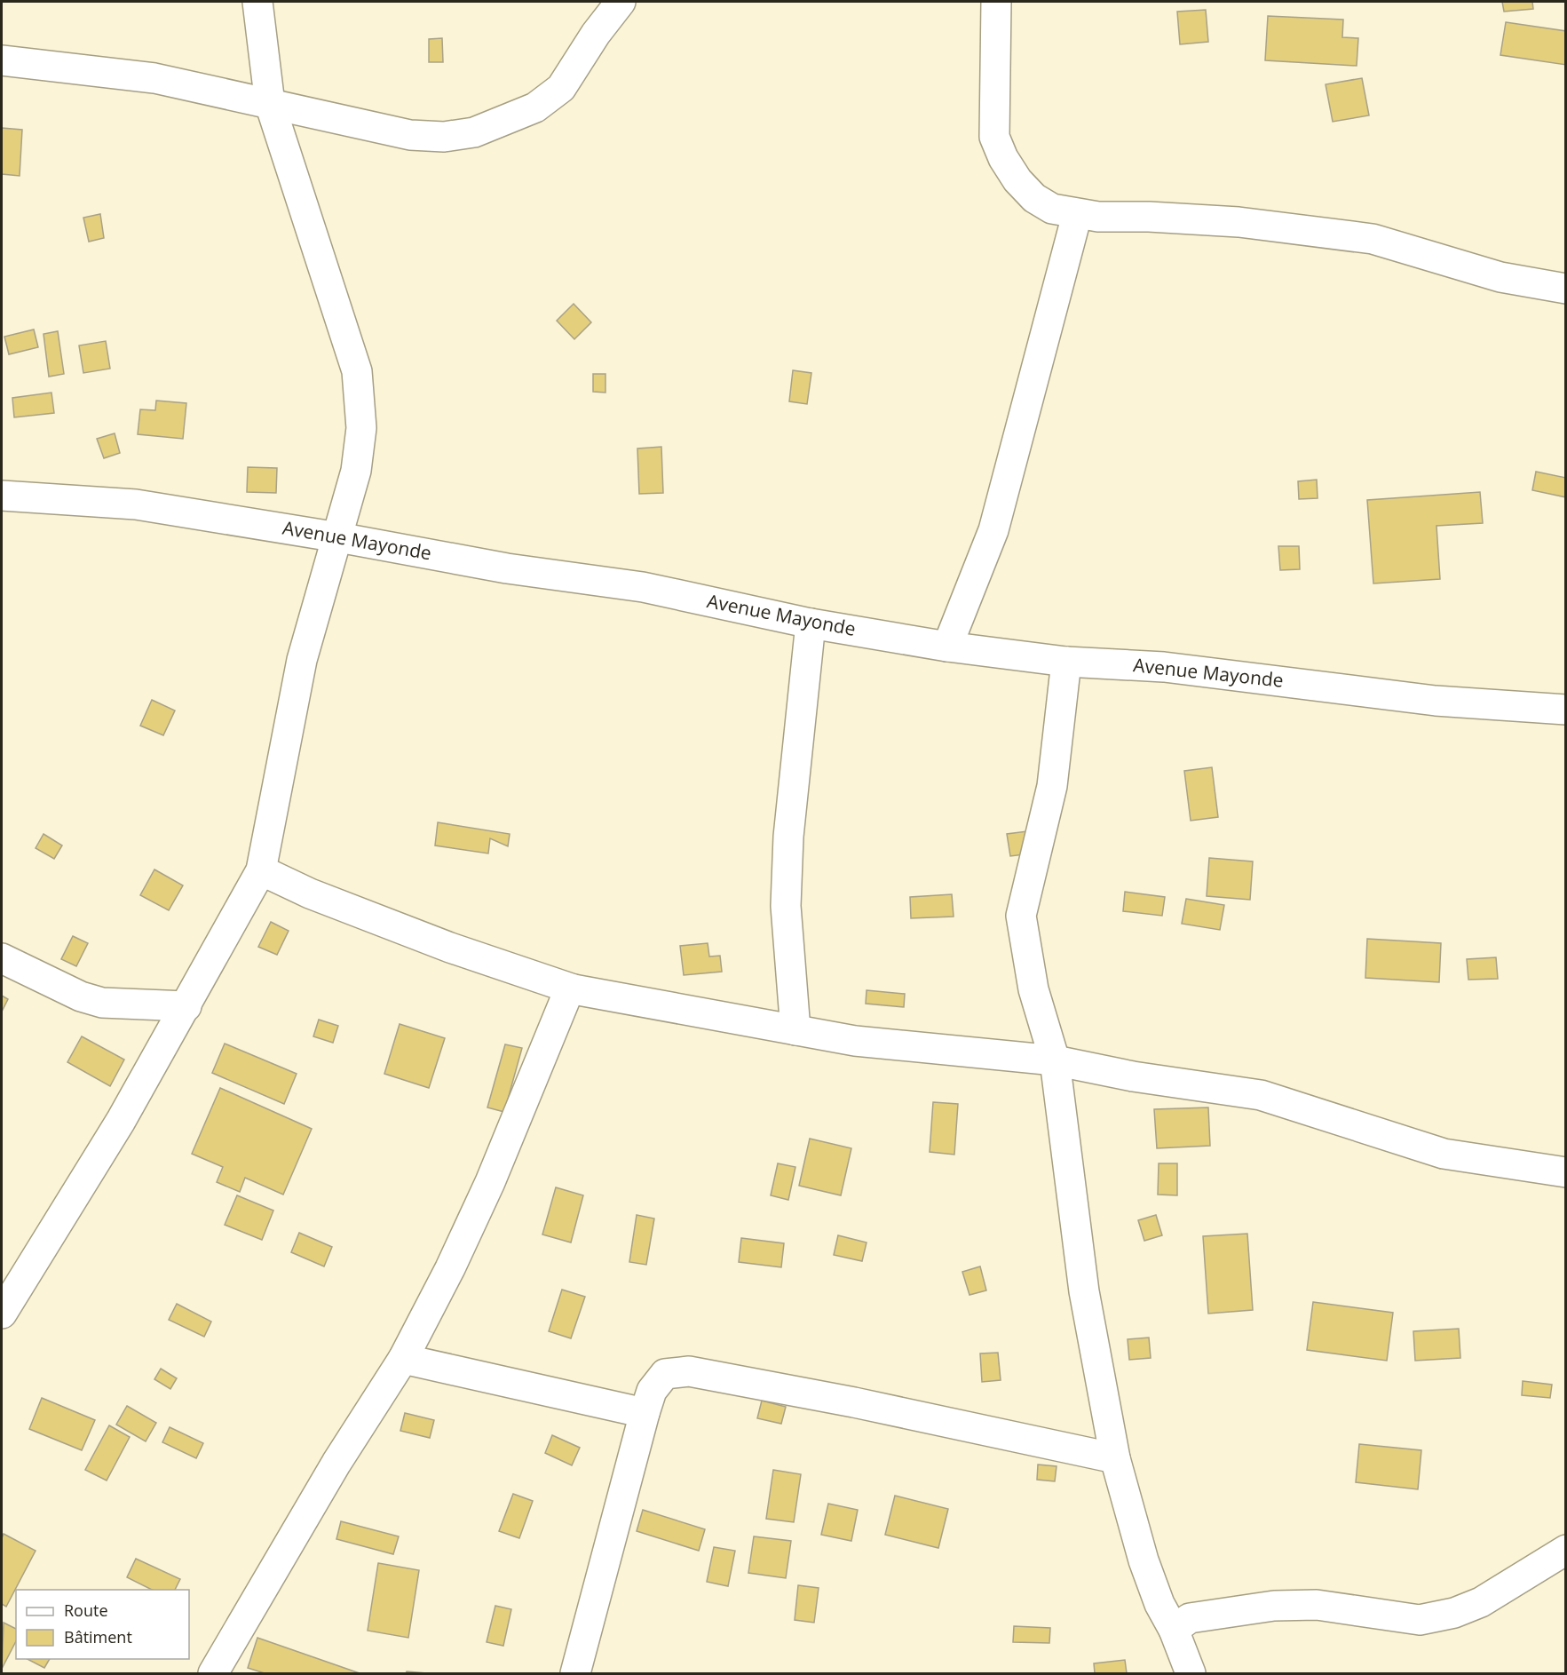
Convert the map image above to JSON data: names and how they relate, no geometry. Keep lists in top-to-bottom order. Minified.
{"streets":{"street":["Avenue Mayonde"]},"legend":["Route","Bâtiment"]}
